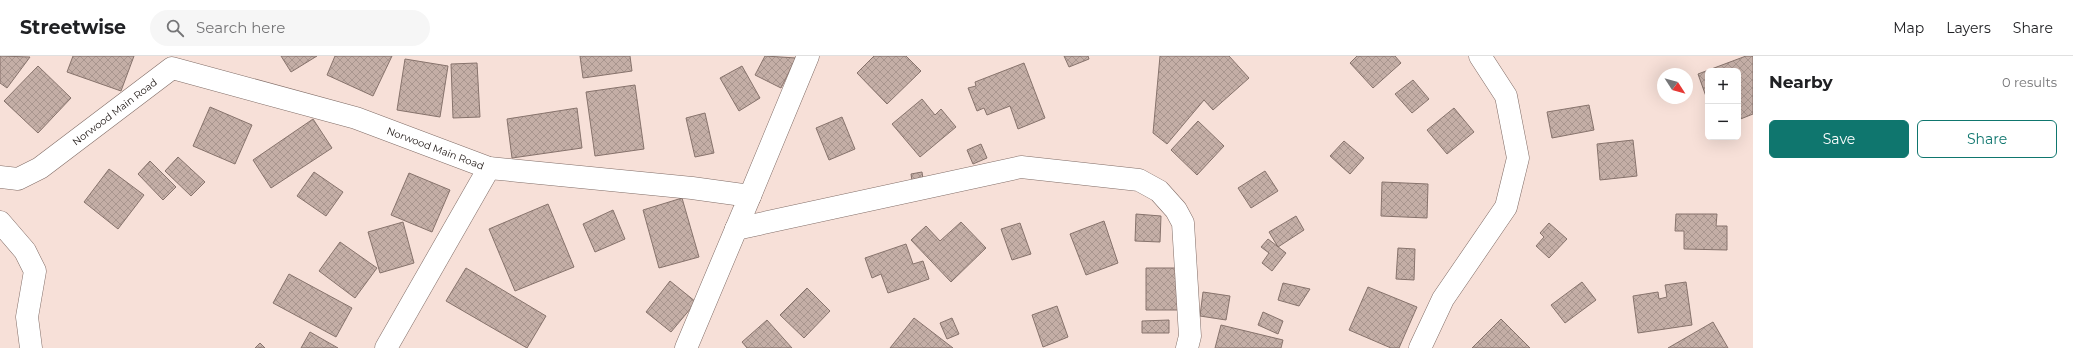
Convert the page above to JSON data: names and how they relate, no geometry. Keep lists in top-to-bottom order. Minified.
{"streets":{"street":["Norwood Main Road"]},"north":"bottom right","page":{"header":"Streetwise","search":"Search here","nav":["Map","Layers","Share"],"heading":["Nearby","0 results"],"map_buttons":["+","−"],"buttons":["Save","Share"]}}
